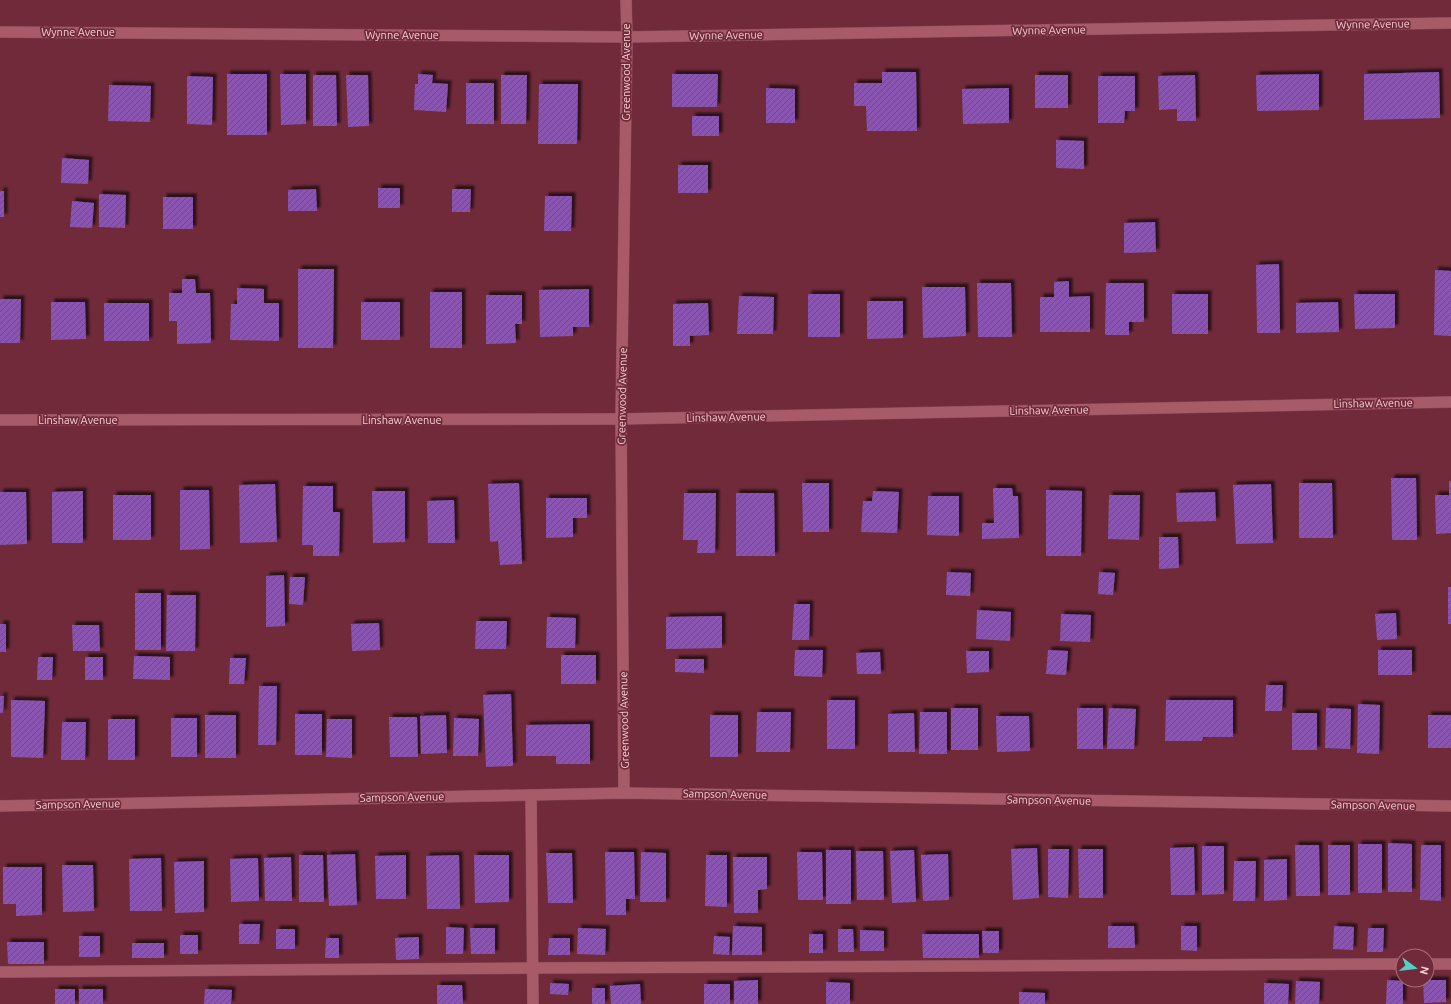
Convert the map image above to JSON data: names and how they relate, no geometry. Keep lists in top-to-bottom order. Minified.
{"streets":{"street":["Wynne Avenue","Greenwood Avenue","Linshaw Avenue","Sampson Avenue"]},"crossings":[["Wynne Avenue","Greenwood Avenue"],["Greenwood Avenue","Linshaw Avenue"],["Greenwood Avenue","Sampson Avenue"]],"north":"right"}
